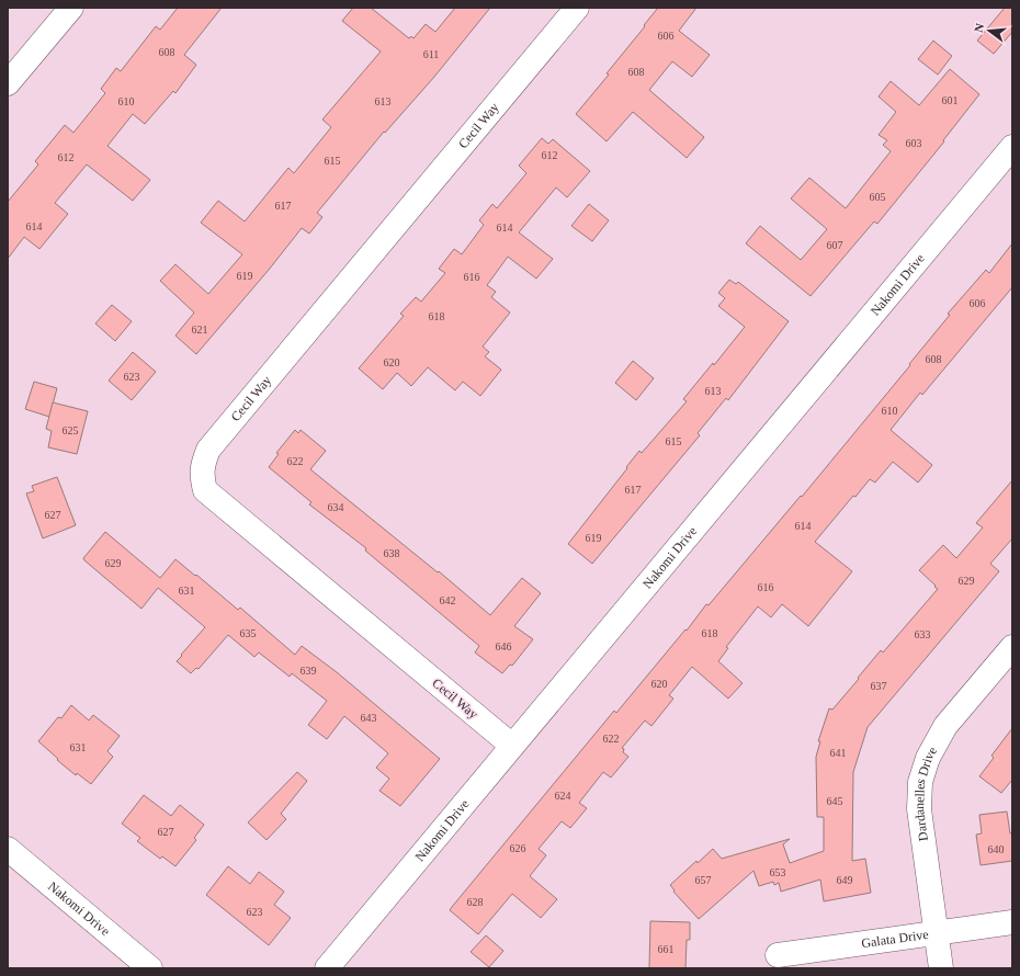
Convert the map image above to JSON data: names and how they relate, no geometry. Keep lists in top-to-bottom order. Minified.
{"streets":{"street":["Cecil Way","Nakomi Drive","Dardanelles Drive","Galata Drive"]},"crossings":[["Cecil Way","Nakomi Drive"],["Dardanelles Drive","Galata Drive"]],"house_numbers":["606","608","611","608","601","610","613","603","612","612","615","605","617","614","614","607","619","616","606","618","621","608","620","623","613","610","625","615","622","617","634","627","614","619","638","629","629","616","631","642","635","618","633","646","639","620","637","643","622","631","641","624","645","627","626","640","653","657","649","628","623","661"],"north":"left"}
